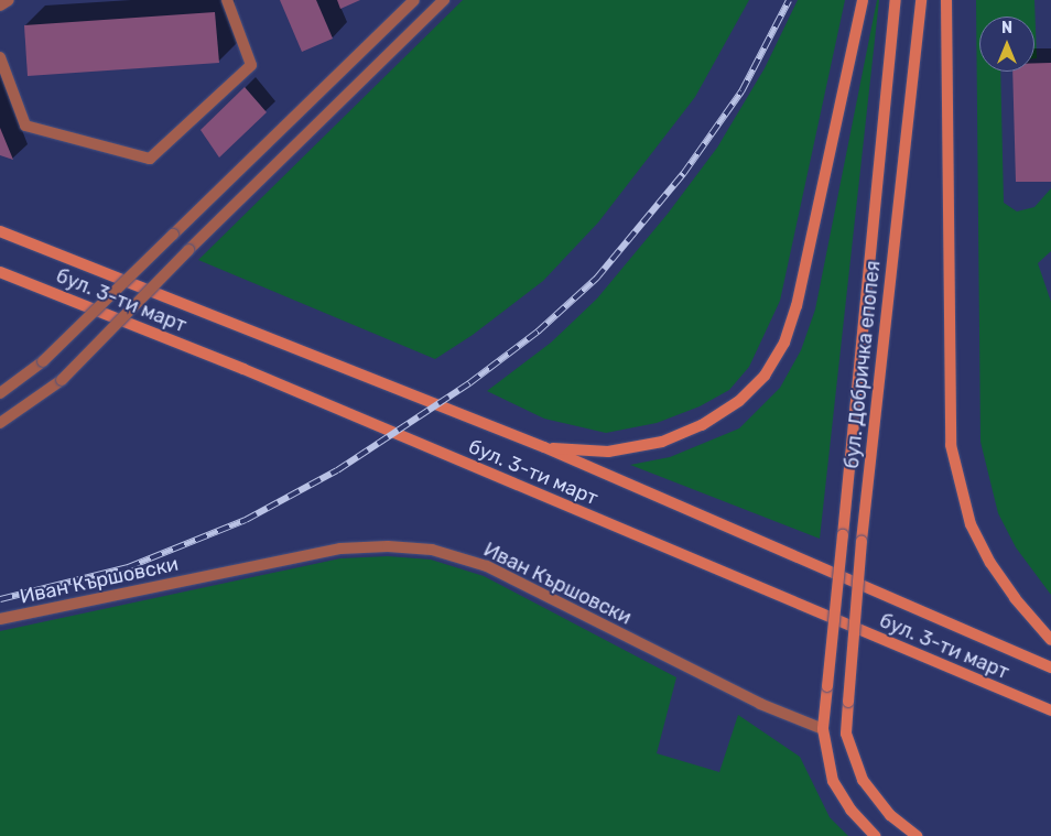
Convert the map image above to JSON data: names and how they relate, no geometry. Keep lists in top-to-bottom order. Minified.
{"streets":{"main road":["бул. 3-ти март","бул. Добричка епопея"],"street":["Иван Кършовски"]},"crossings":[["бул. Добричка епопея","Иван Кършовски"]],"north":"top"}
